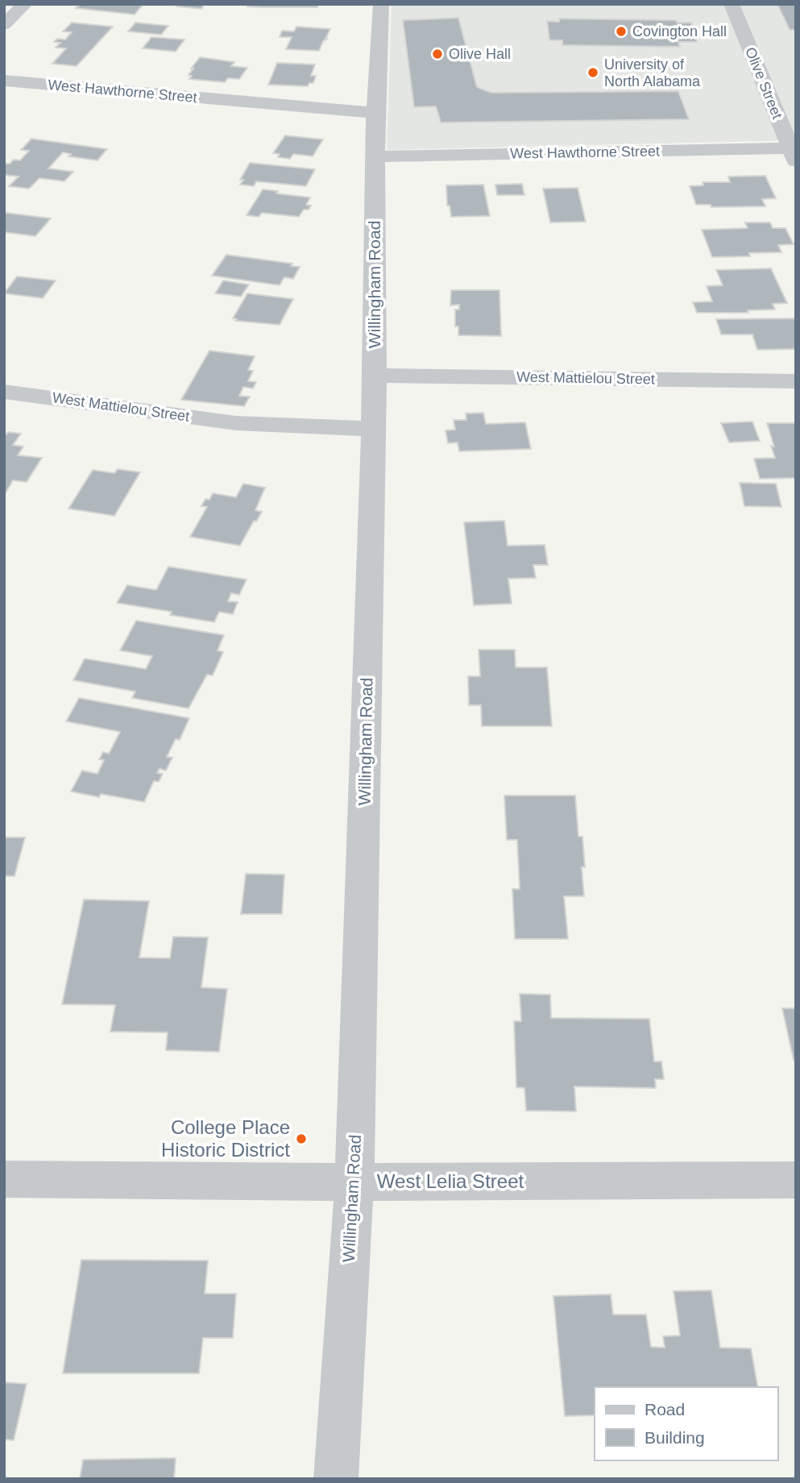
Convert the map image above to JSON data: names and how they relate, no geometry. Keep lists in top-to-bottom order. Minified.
{"streets":{"street":["Olive Street","West Hawthorne Street","Willingham Road","West Mattielou Street","West Lelia Street"]},"crossings":[["Olive Street","West Hawthorne Street"],["West Hawthorne Street","Willingham Road"],["Willingham Road","West Mattielou Street"],["Willingham Road","West Lelia Street"]],"places":["Covington Hall","Olive Hall","University of North Alabama","College Place Historic District"],"legend":["Road","Building"]}
